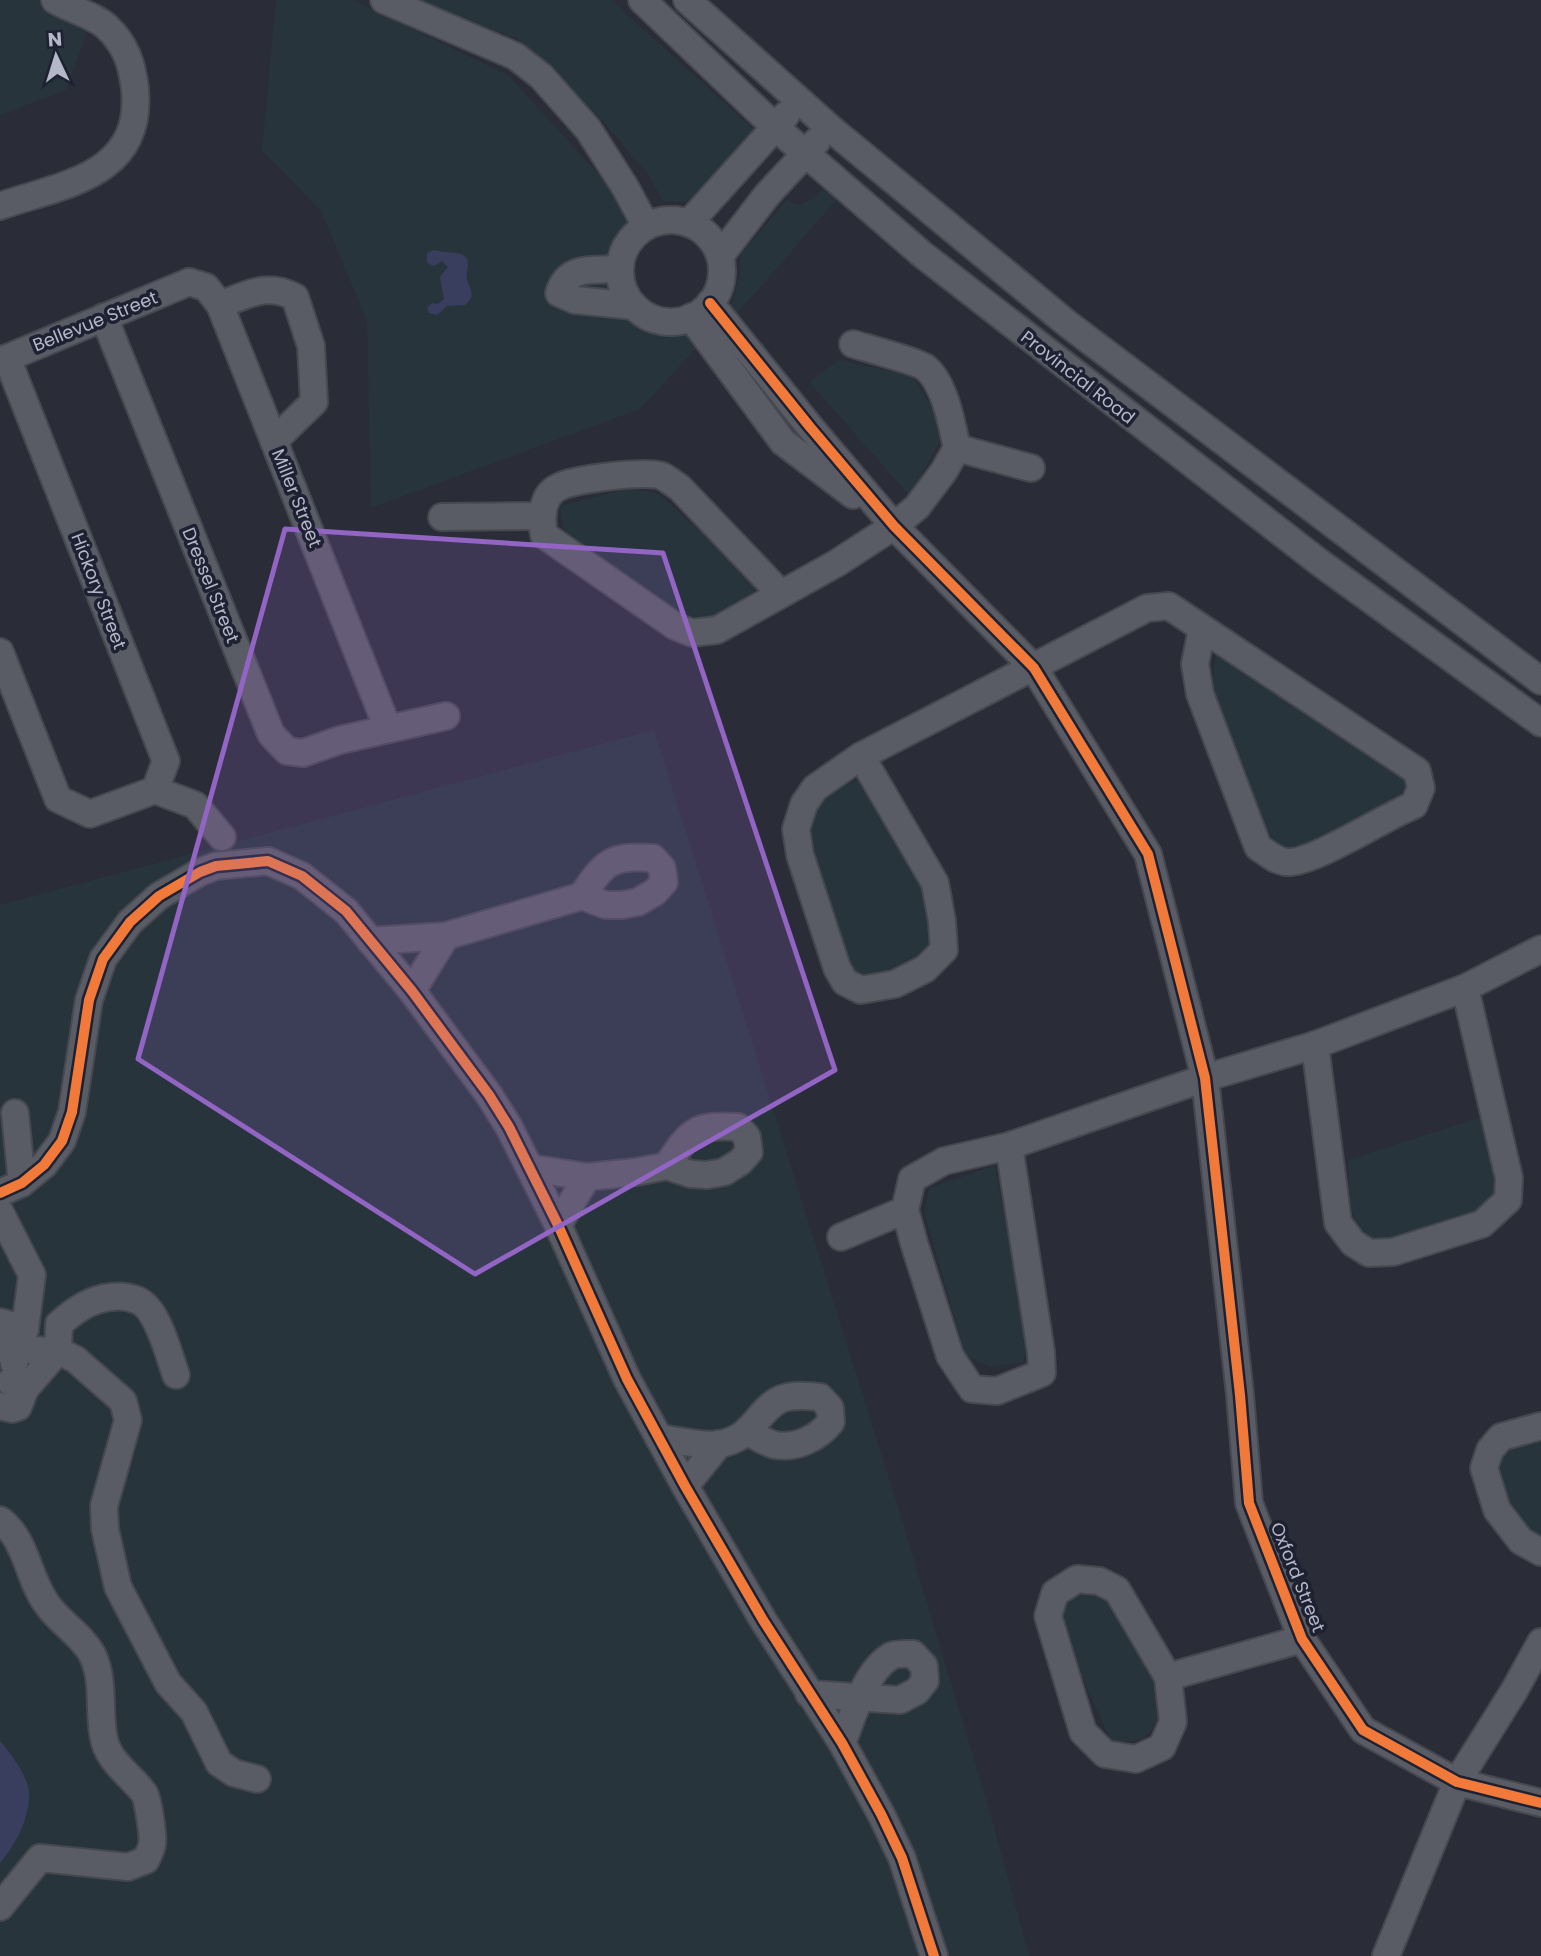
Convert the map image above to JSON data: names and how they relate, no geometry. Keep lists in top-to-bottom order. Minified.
{"streets":{"street":["Bellevue Street","Provincial Road","Miller Street","Dressel Street","Hickory Street","Oxford Street"]},"crossings":[["Bellevue Street","Miller Street"],["Bellevue Street","Hickory Street"],["Miller Street","Dressel Street"]],"north":"top"}
